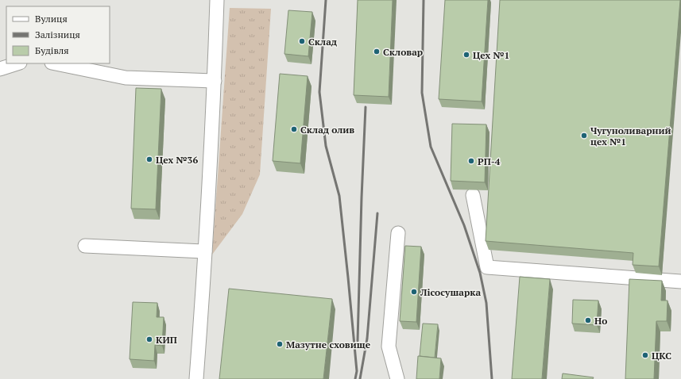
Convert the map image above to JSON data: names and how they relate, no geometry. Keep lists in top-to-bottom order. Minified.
{"places":["Склад","Скловар","Цех №1","Склад олив","Чугуноливарний цех №1","Цех №36","РП-4","Лісосушарка","Но","КИП","Мазутне сховище","ЦКС"],"legend":["Вулиця","Залізниця","Будівля"]}
